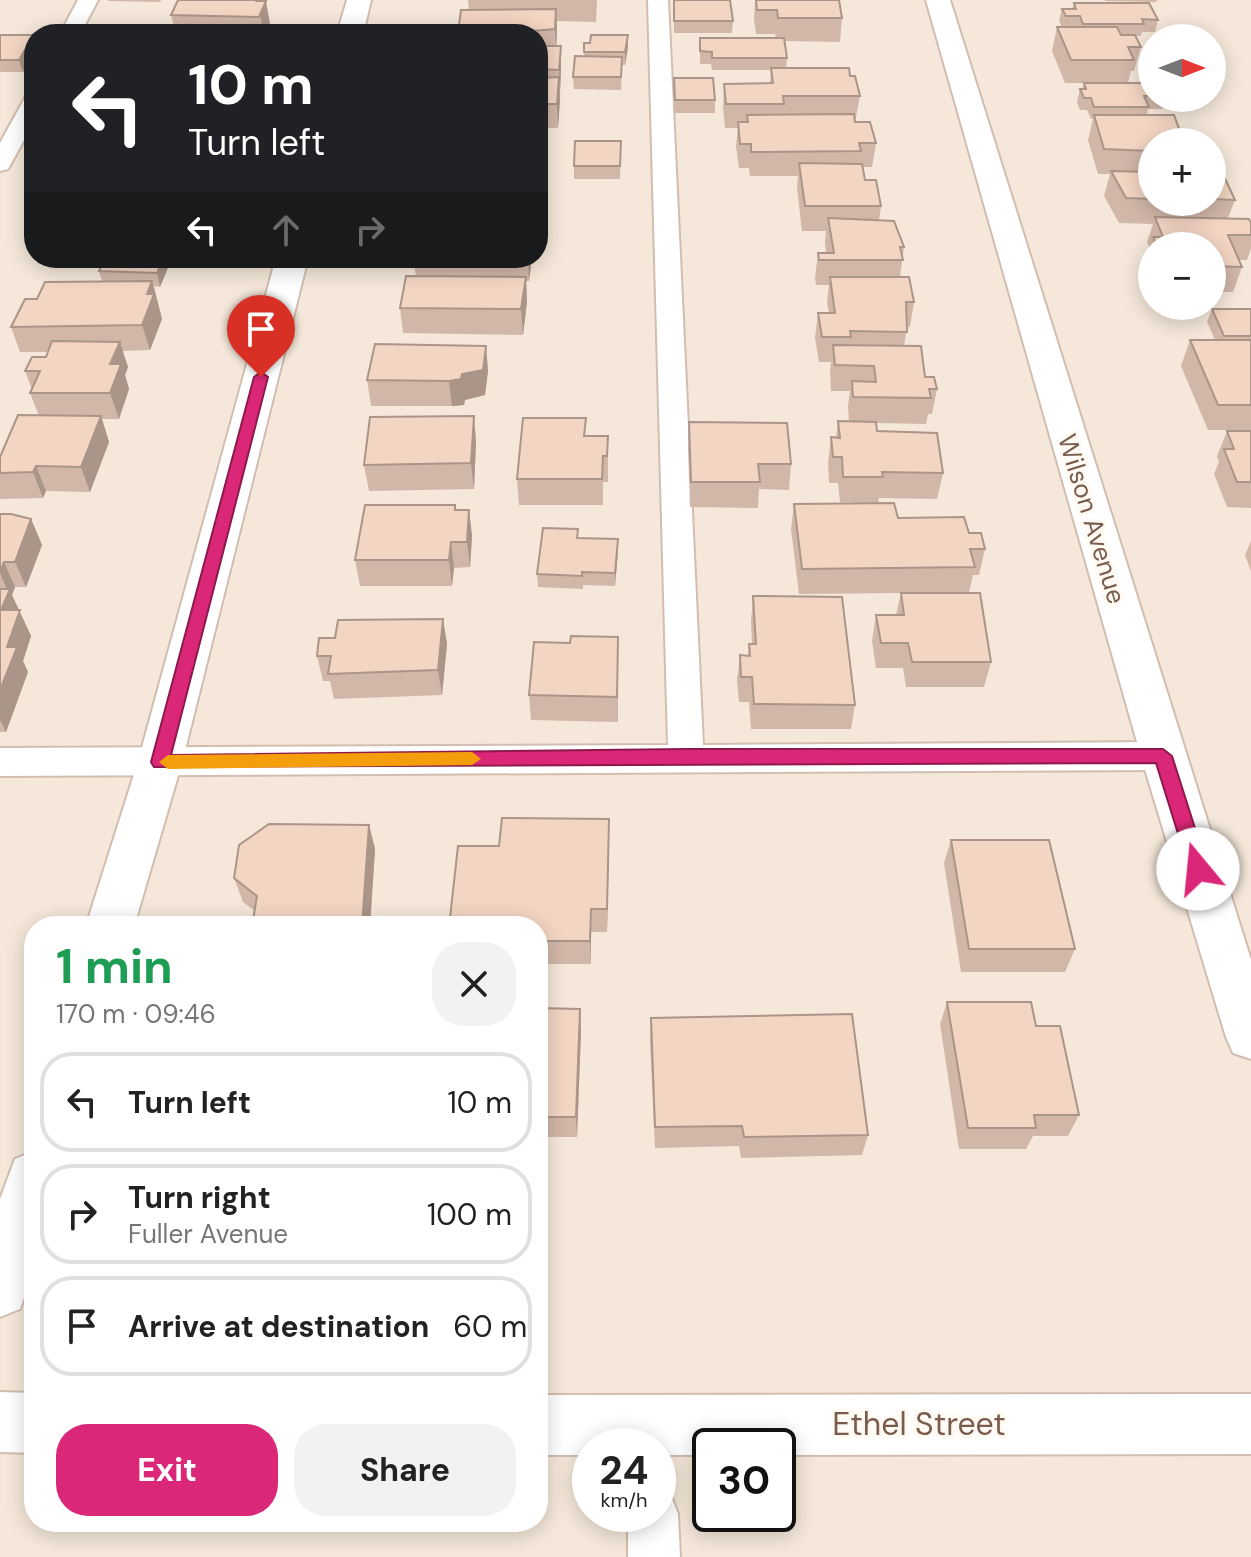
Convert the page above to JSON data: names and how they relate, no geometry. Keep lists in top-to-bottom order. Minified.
{"streets":{"street":["Wilson Avenue","Ethel Street"]},"north":"right","page":{"map_buttons":["+","−"],"turn":["10 m","Turn left"],"heading":["1 min","170 m · 09:46"],"list":[{"name":"Turn left","value":"10 m"},{"name":"Turn right","note":"Fuller Avenue","value":"100 m"},{"name":"Arrive at destination","value":"60 m"}],"buttons":["Exit","Share"],"speed":"24 km/h","limit":"30"}}
